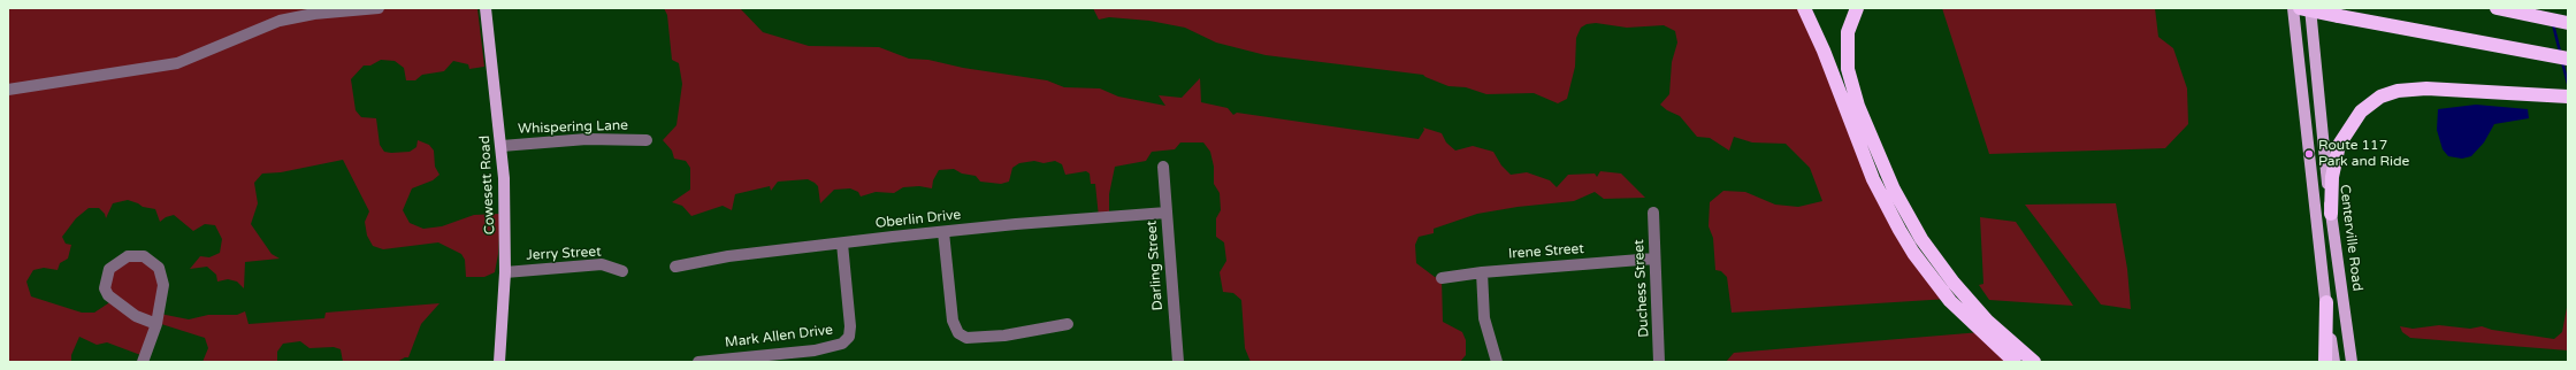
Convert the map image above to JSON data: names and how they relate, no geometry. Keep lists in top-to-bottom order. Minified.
{"streets":{"main road":["Cowesett Road","Centerville Road"],"street":["Whispering Lane","Oberlin Drive","Irene Street","Jerry Street","Darling Street","Duchess Street","Mark Allen Drive"]},"crossings":[["Whispering Lane","Cowesett Road"],["Cowesett Road","Jerry Street"],["Oberlin Drive","Darling Street"],["Oberlin Drive","Mark Allen Drive"],["Irene Street","Duchess Street"]],"places":["Route 117 Park and Ride"]}
